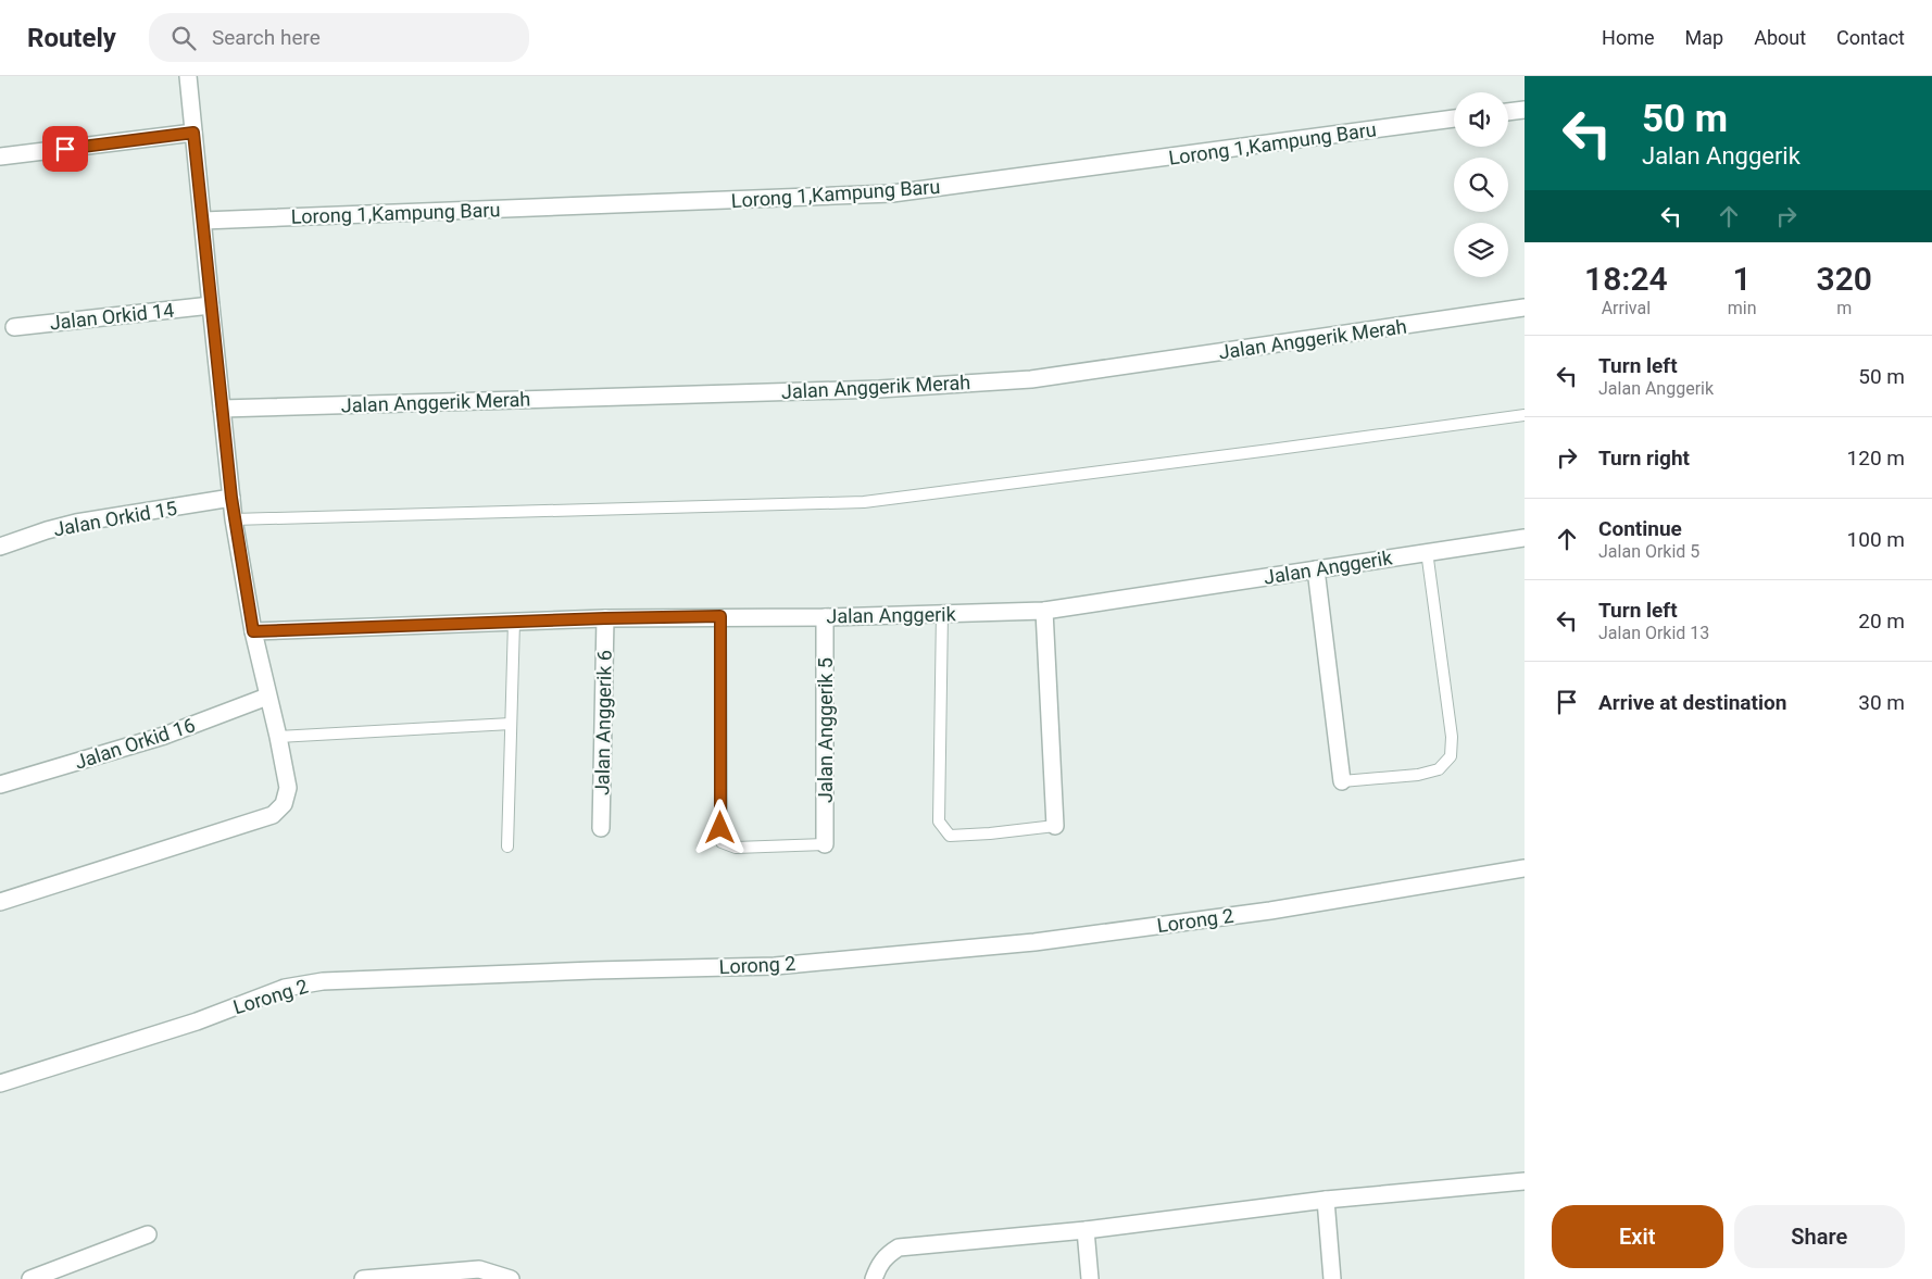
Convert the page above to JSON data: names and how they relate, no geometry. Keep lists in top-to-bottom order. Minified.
{"streets":{"street":["Lorong 1,Kampung Baru","Jalan Orkid 14","Jalan Anggerik Merah","Jalan Orkid 15","Jalan Anggerik","Jalan Anggerik 6","Jalan Anggerik 5","Jalan Orkid 16","Lorong 2"]},"crossings":[["Jalan Anggerik","Jalan Anggerik 6"],["Jalan Anggerik","Jalan Anggerik 5"]],"page":{"header":"Routely","search":"Search here","nav":["Home","Map","About","Contact"],"turn":["50 m","Jalan Anggerik"],"eta":["18:24","Arrival","1","min","320","m"],"list":[{"name":"Turn left","note":"Jalan Anggerik","value":"50 m"},{"name":"Turn right","value":"120 m"},{"name":"Continue","note":"Jalan Orkid 5","value":"100 m"},{"name":"Turn left","note":"Jalan Orkid 13","value":"20 m"},{"name":"Arrive at destination","value":"30 m"}],"buttons":["Exit","Share"]}}
